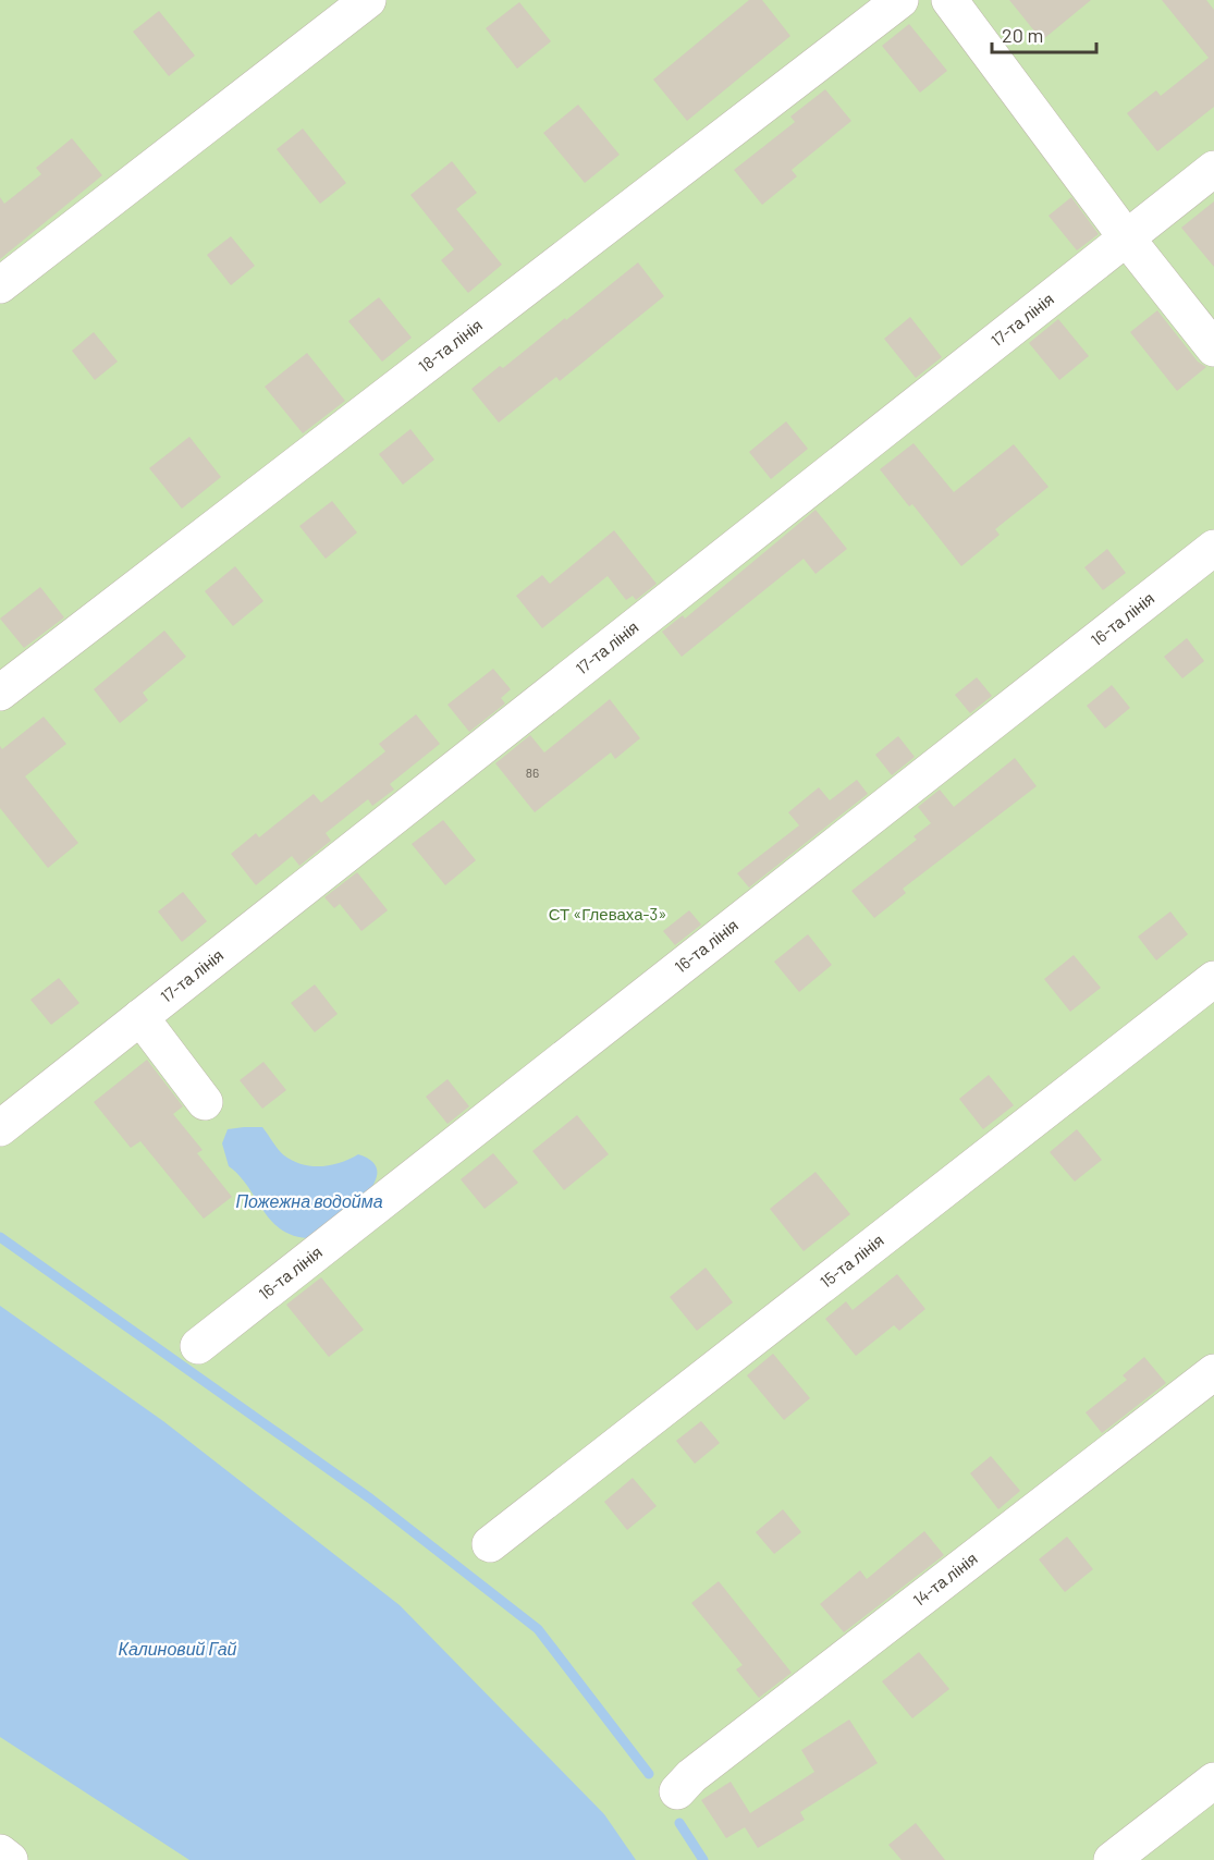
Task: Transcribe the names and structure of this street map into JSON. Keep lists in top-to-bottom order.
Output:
{
  "streets": {
    "lane": [
      "17-та лінія",
      "18-та лінія",
      "16-та лінія",
      "15-та лінія",
      "14-та лінія"
    ]
  },
  "water": ["Пожежна водойма", "Калиновий Гай"],
  "parks": ["СТ «Глеваха-3»"],
  "house_numbers": ["86"],
  "scale_bar": "20 m"
}
